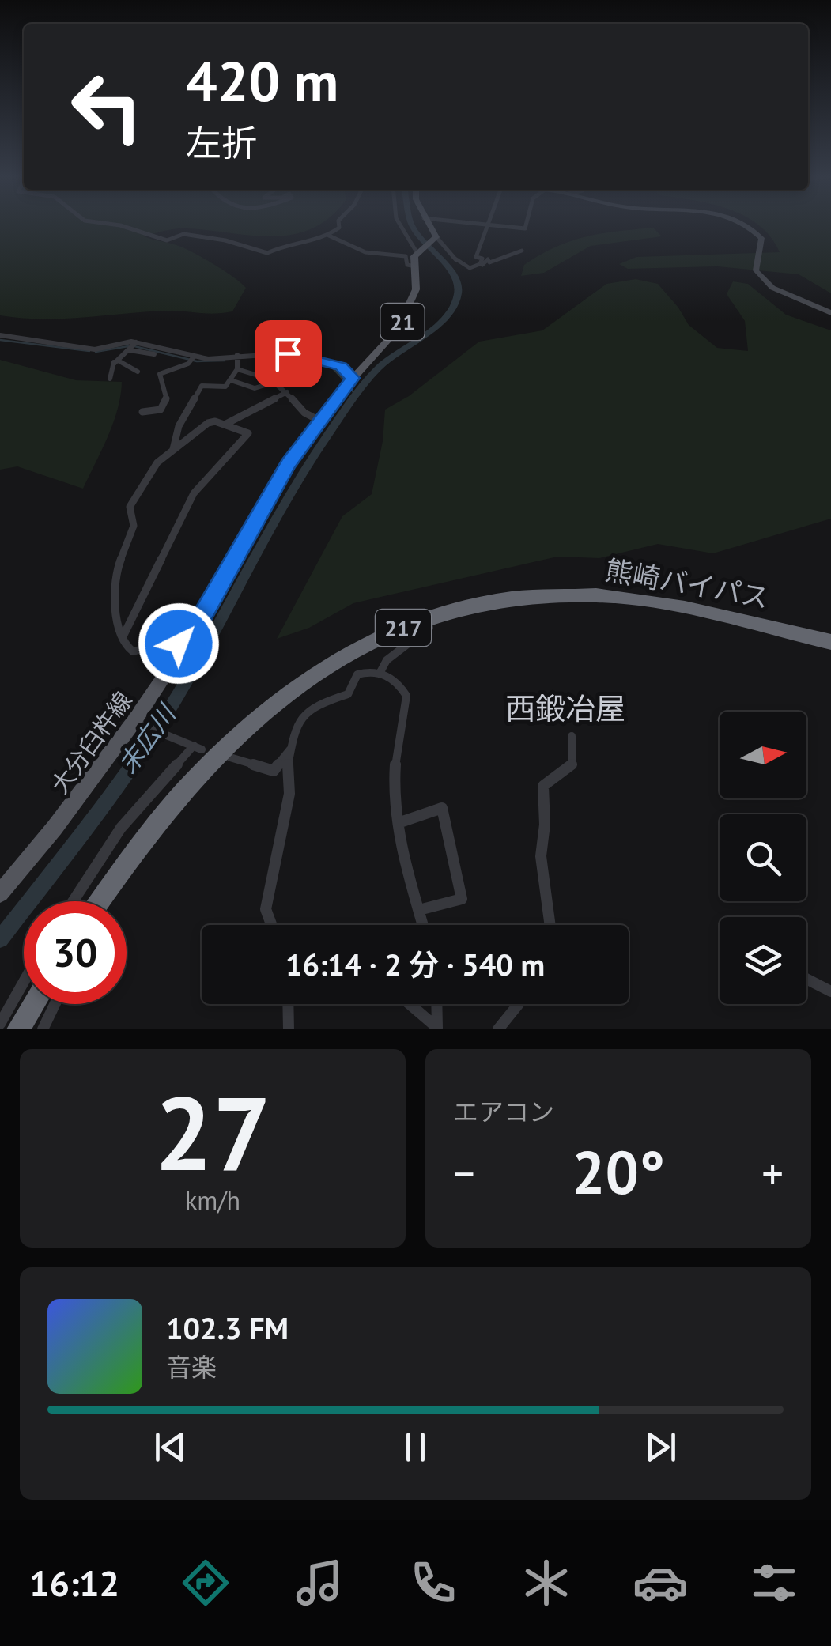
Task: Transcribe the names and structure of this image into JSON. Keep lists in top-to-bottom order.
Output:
{
  "streets": {
    "highway": ["熊崎バイパス", "217"],
    "main road": ["21", "大分臼杵線"]
  },
  "districts": ["西鍛冶屋"],
  "water": ["末広川"],
  "north": "right",
  "page": {
    "turn": ["420 m", "左折"],
    "limit": "30",
    "trip": "16:14 · 2 分 · 540 m",
    "tile": [
      ["27", "km/h"],
      "エアコン"
    ],
    "heat": ["−", "20°", "+"],
    "song": ["102.3 FM", "音楽"],
    "tabs": "16:12"
  }
}
